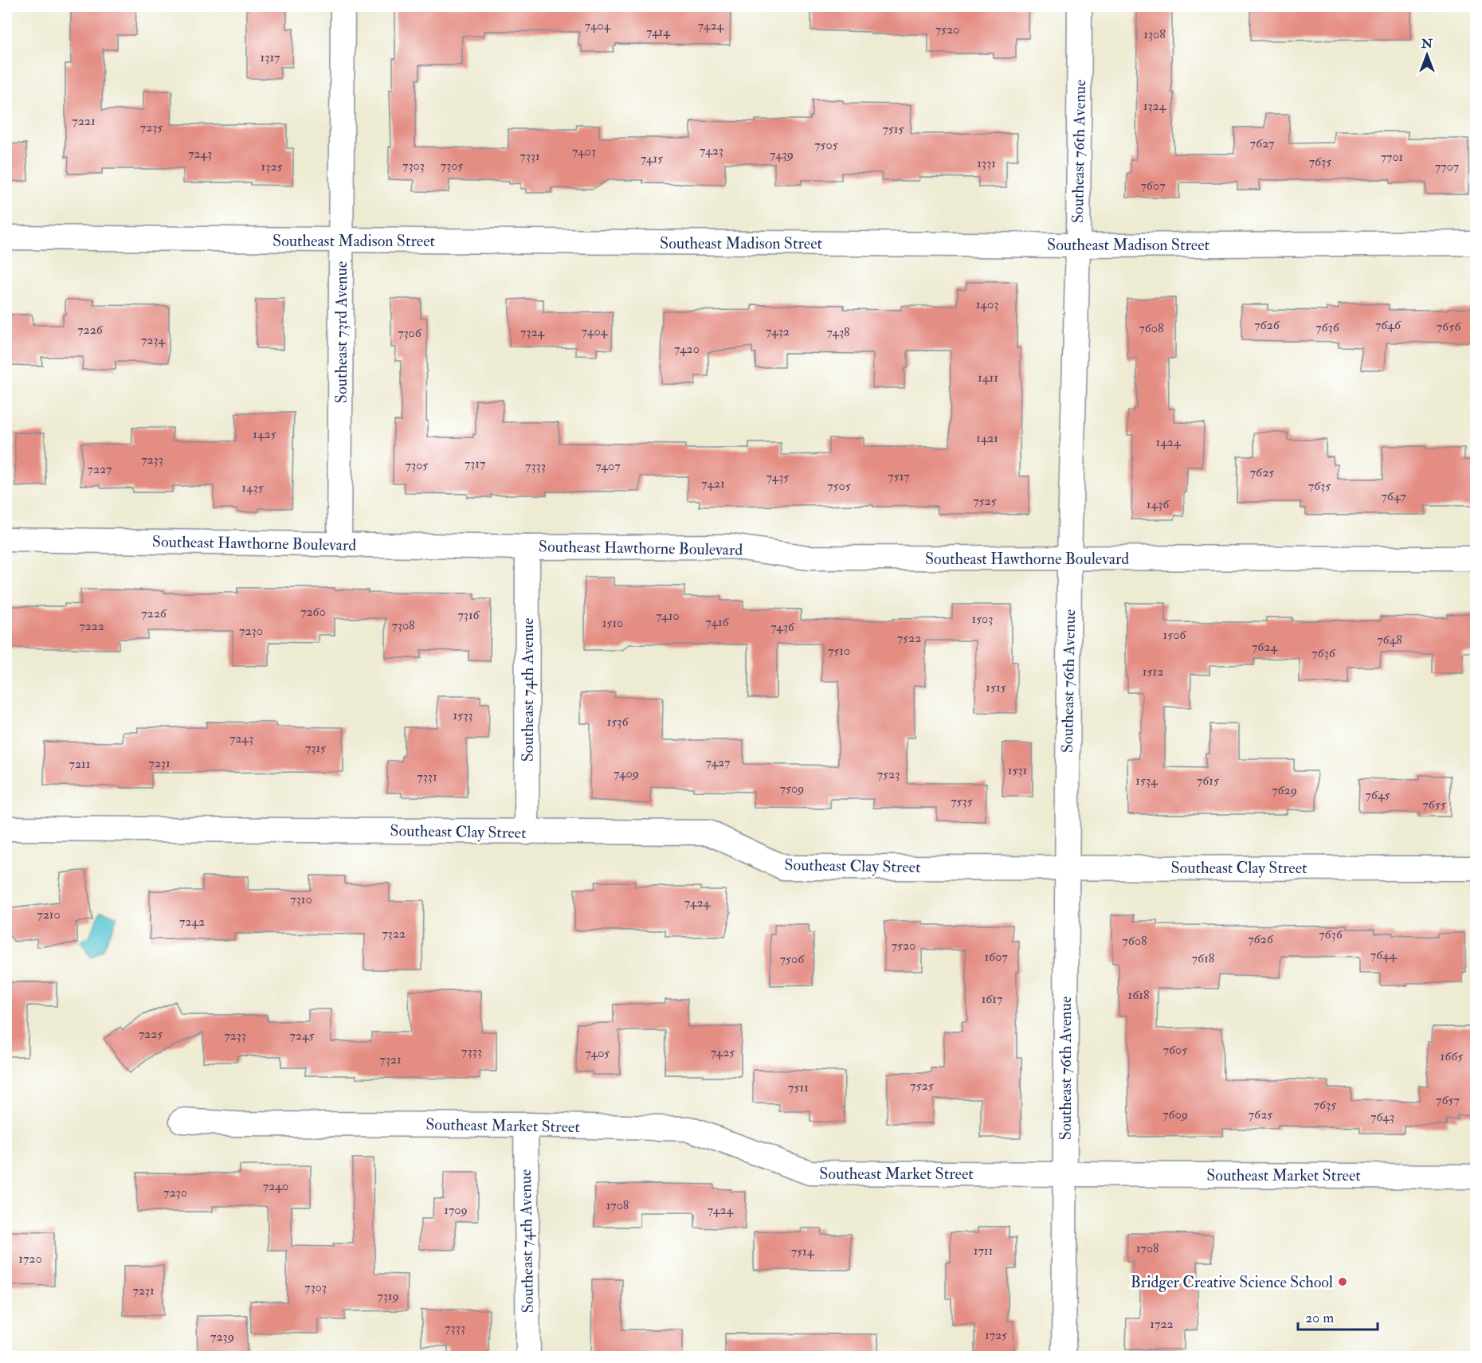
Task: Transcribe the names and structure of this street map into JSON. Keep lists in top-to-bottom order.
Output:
{
  "streets": {
    "street": [
      "Southeast 76th Avenue",
      "Southeast Madison Street",
      "Southeast 73rd Avenue",
      "Southeast Hawthorne Boulevard",
      "Southeast 74th Avenue",
      "Southeast Clay Street",
      "Southeast Market Street"
    ]
  },
  "crossings": [
    ["Southeast 76th Avenue", "Southeast Madison Street"],
    ["Southeast 76th Avenue", "Southeast Hawthorne Boulevard"],
    ["Southeast 76th Avenue", "Southeast Clay Street"],
    ["Southeast 76th Avenue", "Southeast Market Street"],
    ["Southeast Madison Street", "Southeast 73rd Avenue"],
    ["Southeast 73rd Avenue", "Southeast Hawthorne Boulevard"],
    ["Southeast Hawthorne Boulevard", "Southeast 74th Avenue"],
    ["Southeast 74th Avenue", "Southeast Clay Street"],
    ["Southeast 74th Avenue", "Southeast Market Street"]
  ],
  "places": ["Bridger Creative Science School"],
  "house_numbers": [
    "7404",
    "7424",
    "7520",
    "7414",
    "1308",
    "1317",
    "1324",
    "7221",
    "7235",
    "7515",
    "7627",
    "7505",
    "7423",
    "7403",
    "7243",
    "7439",
    "7331",
    "7701",
    "7415",
    "7635",
    "1331",
    "7303",
    "7305",
    "1325",
    "7707",
    "7607",
    "1403",
    "7626",
    "7646",
    "7656",
    "7636",
    "7608",
    "7226",
    "7404",
    "7432",
    "7324",
    "7438",
    "7306",
    "7234",
    "7420",
    "1411",
    "1425",
    "1421",
    "1424",
    "7233",
    "7317",
    "7305",
    "7333",
    "7407",
    "7227",
    "7625",
    "7517",
    "7435",
    "7421",
    "7505",
    "7635",
    "1435",
    "7647",
    "7525",
    "1436",
    "7260",
    "7226",
    "7316",
    "7410",
    "1503",
    "7416",
    "1510",
    "7308",
    "7222",
    "7436",
    "7230",
    "1506",
    "7522",
    "7648",
    "7624",
    "7510",
    "7636",
    "1512",
    "1515",
    "1533",
    "1536",
    "7243",
    "7315",
    "7427",
    "7231",
    "7211",
    "1531",
    "7409",
    "7523",
    "7331",
    "1534",
    "7615",
    "7509",
    "7629",
    "7645",
    "7535",
    "7655",
    "7310",
    "7424",
    "7210",
    "7242",
    "7322",
    "7636",
    "7626",
    "7608",
    "7520",
    "7644",
    "1607",
    "7618",
    "7506",
    "1618",
    "1617",
    "7225",
    "7233",
    "7245",
    "7605",
    "7333",
    "7425",
    "7405",
    "1665",
    "7321",
    "7525",
    "7511",
    "7657",
    "7635",
    "7609",
    "7625",
    "7643",
    "7240",
    "7230",
    "1708",
    "1709",
    "7424",
    "1708",
    "1711",
    "7514",
    "1720",
    "7303",
    "7231",
    "7319",
    "1722",
    "7333",
    "1725",
    "7239"
  ],
  "scale_bar": "20 m",
  "north": "top"
}
